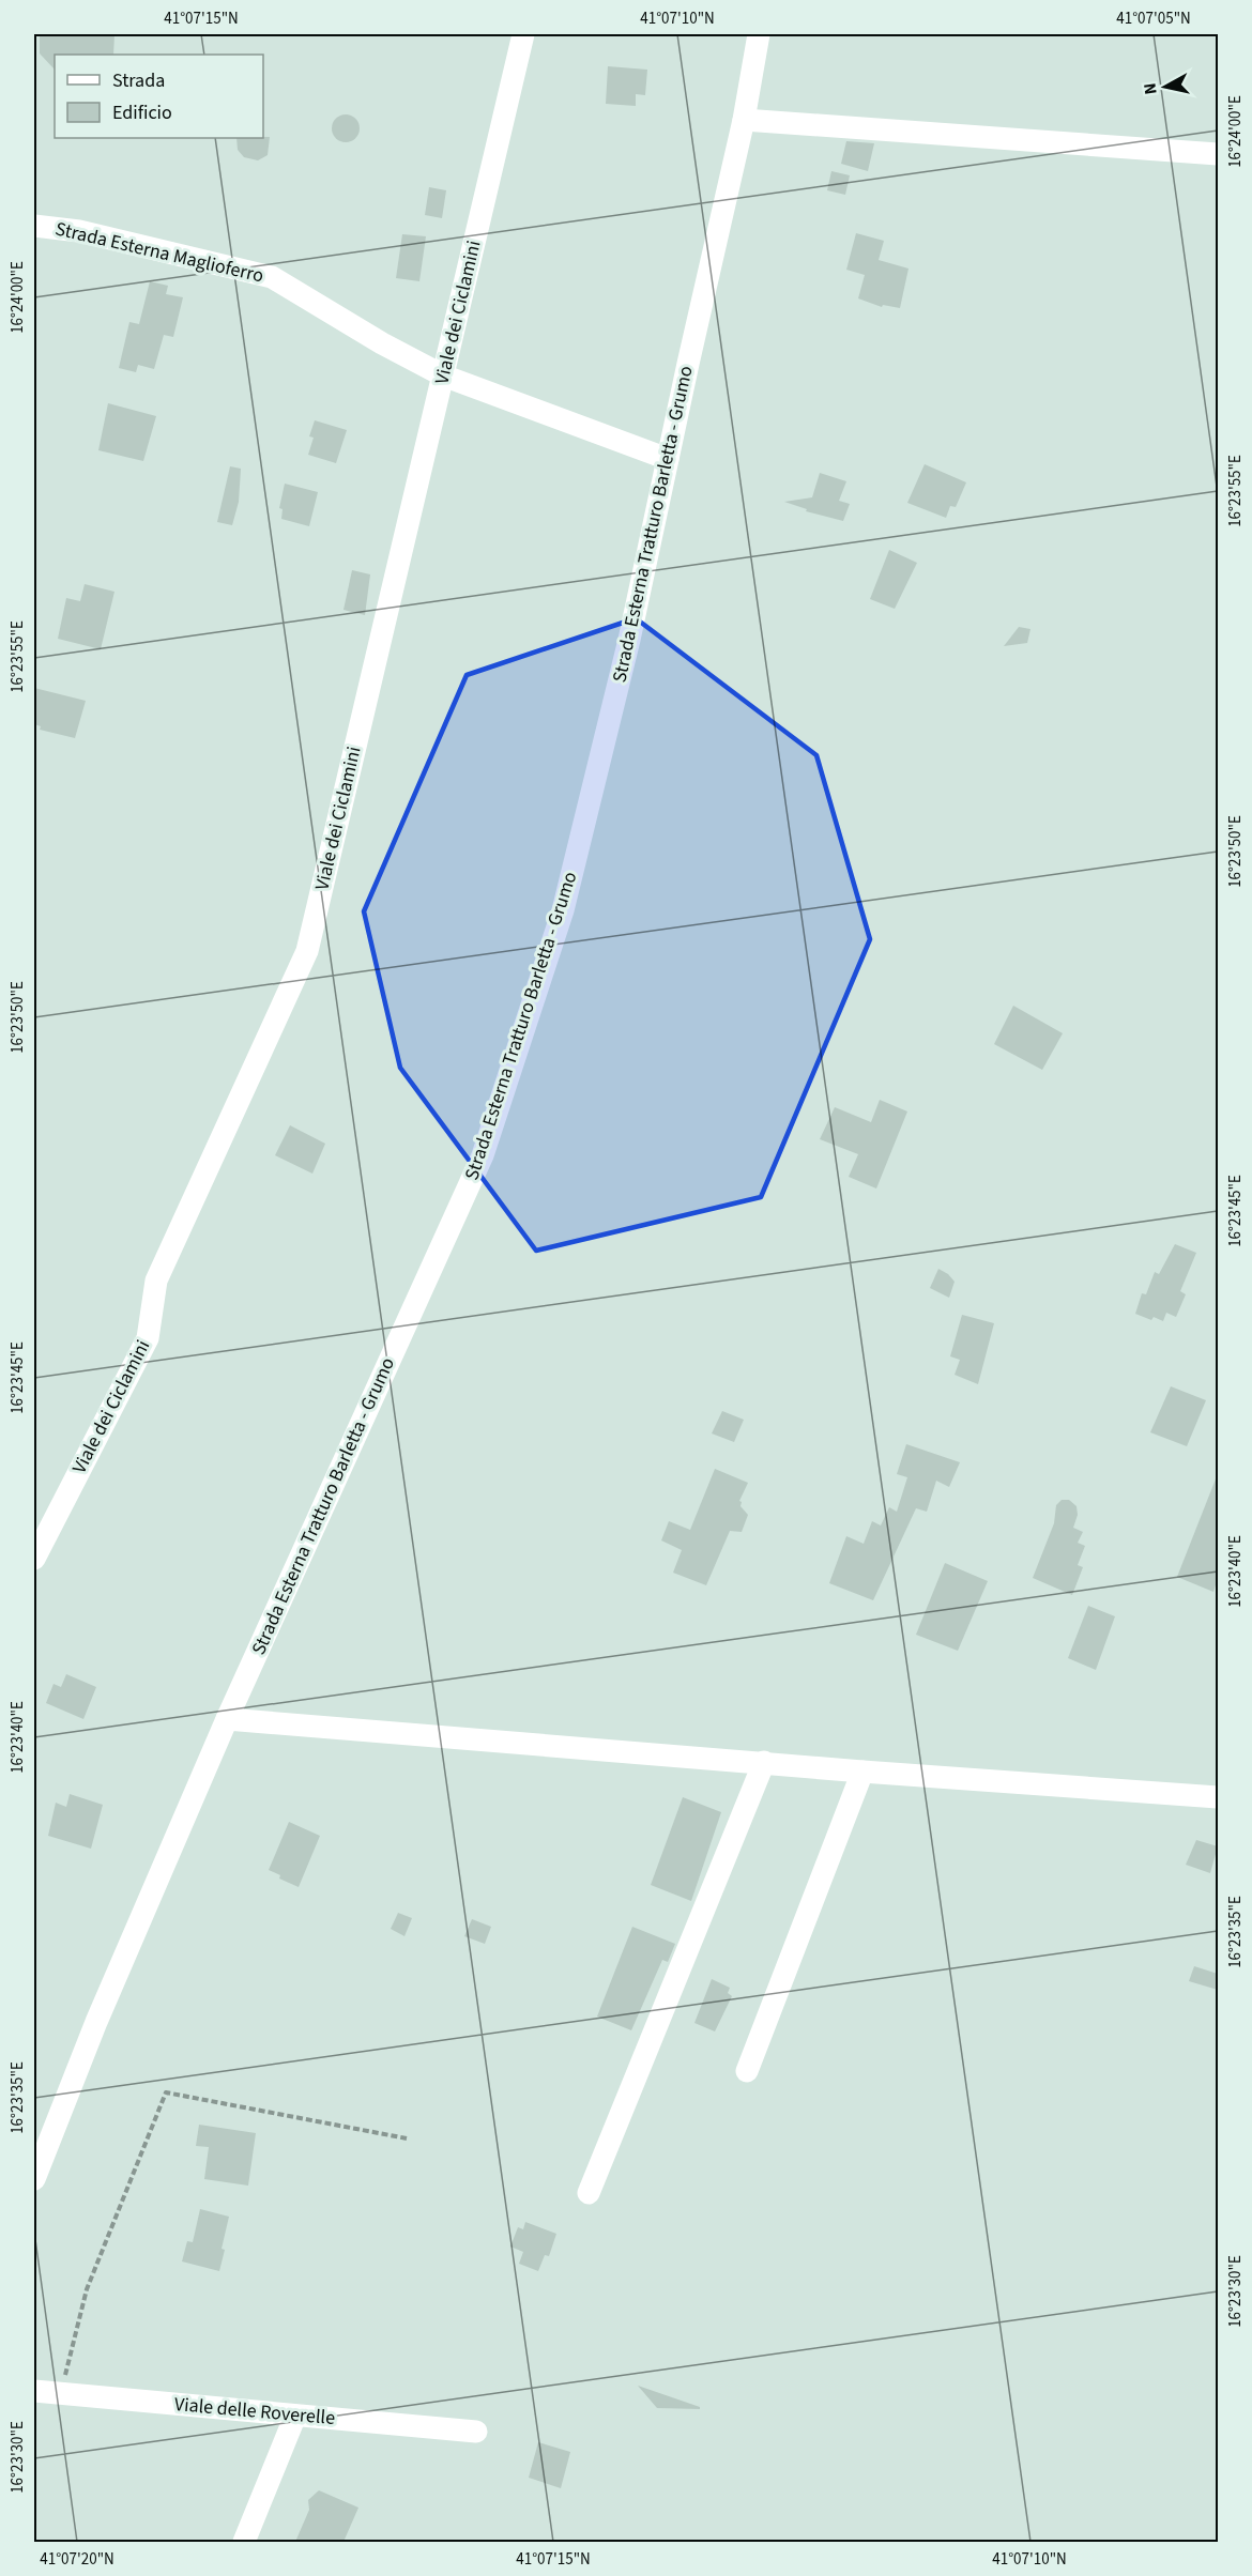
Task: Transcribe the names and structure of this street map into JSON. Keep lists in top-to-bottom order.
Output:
{
  "streets": {
    "street": [
      "Strada Esterna Maglioferro",
      "Viale dei Ciclamini",
      "Strada Esterna Tratturo Barletta - Grumo",
      "Viale delle Roverelle"
    ]
  },
  "crossings": [
    ["Strada Esterna Maglioferro", "Viale dei Ciclamini"],
    ["Strada Esterna Maglioferro", "Strada Esterna Tratturo Barletta - Grumo"]
  ],
  "legend": ["Strada", "Edificio"],
  "north": "left",
  "coordinates": [
    "41°07'15\"N",
    "41°07'10\"N",
    "41°07'05\"N",
    "16°24'00\"E",
    "16°23'55\"E",
    "16°23'50\"E",
    "16°23'45\"E",
    "16°23'40\"E",
    "16°23'35\"E",
    "16°23'30\"E",
    "41°07'20\"N"
  ]
}
